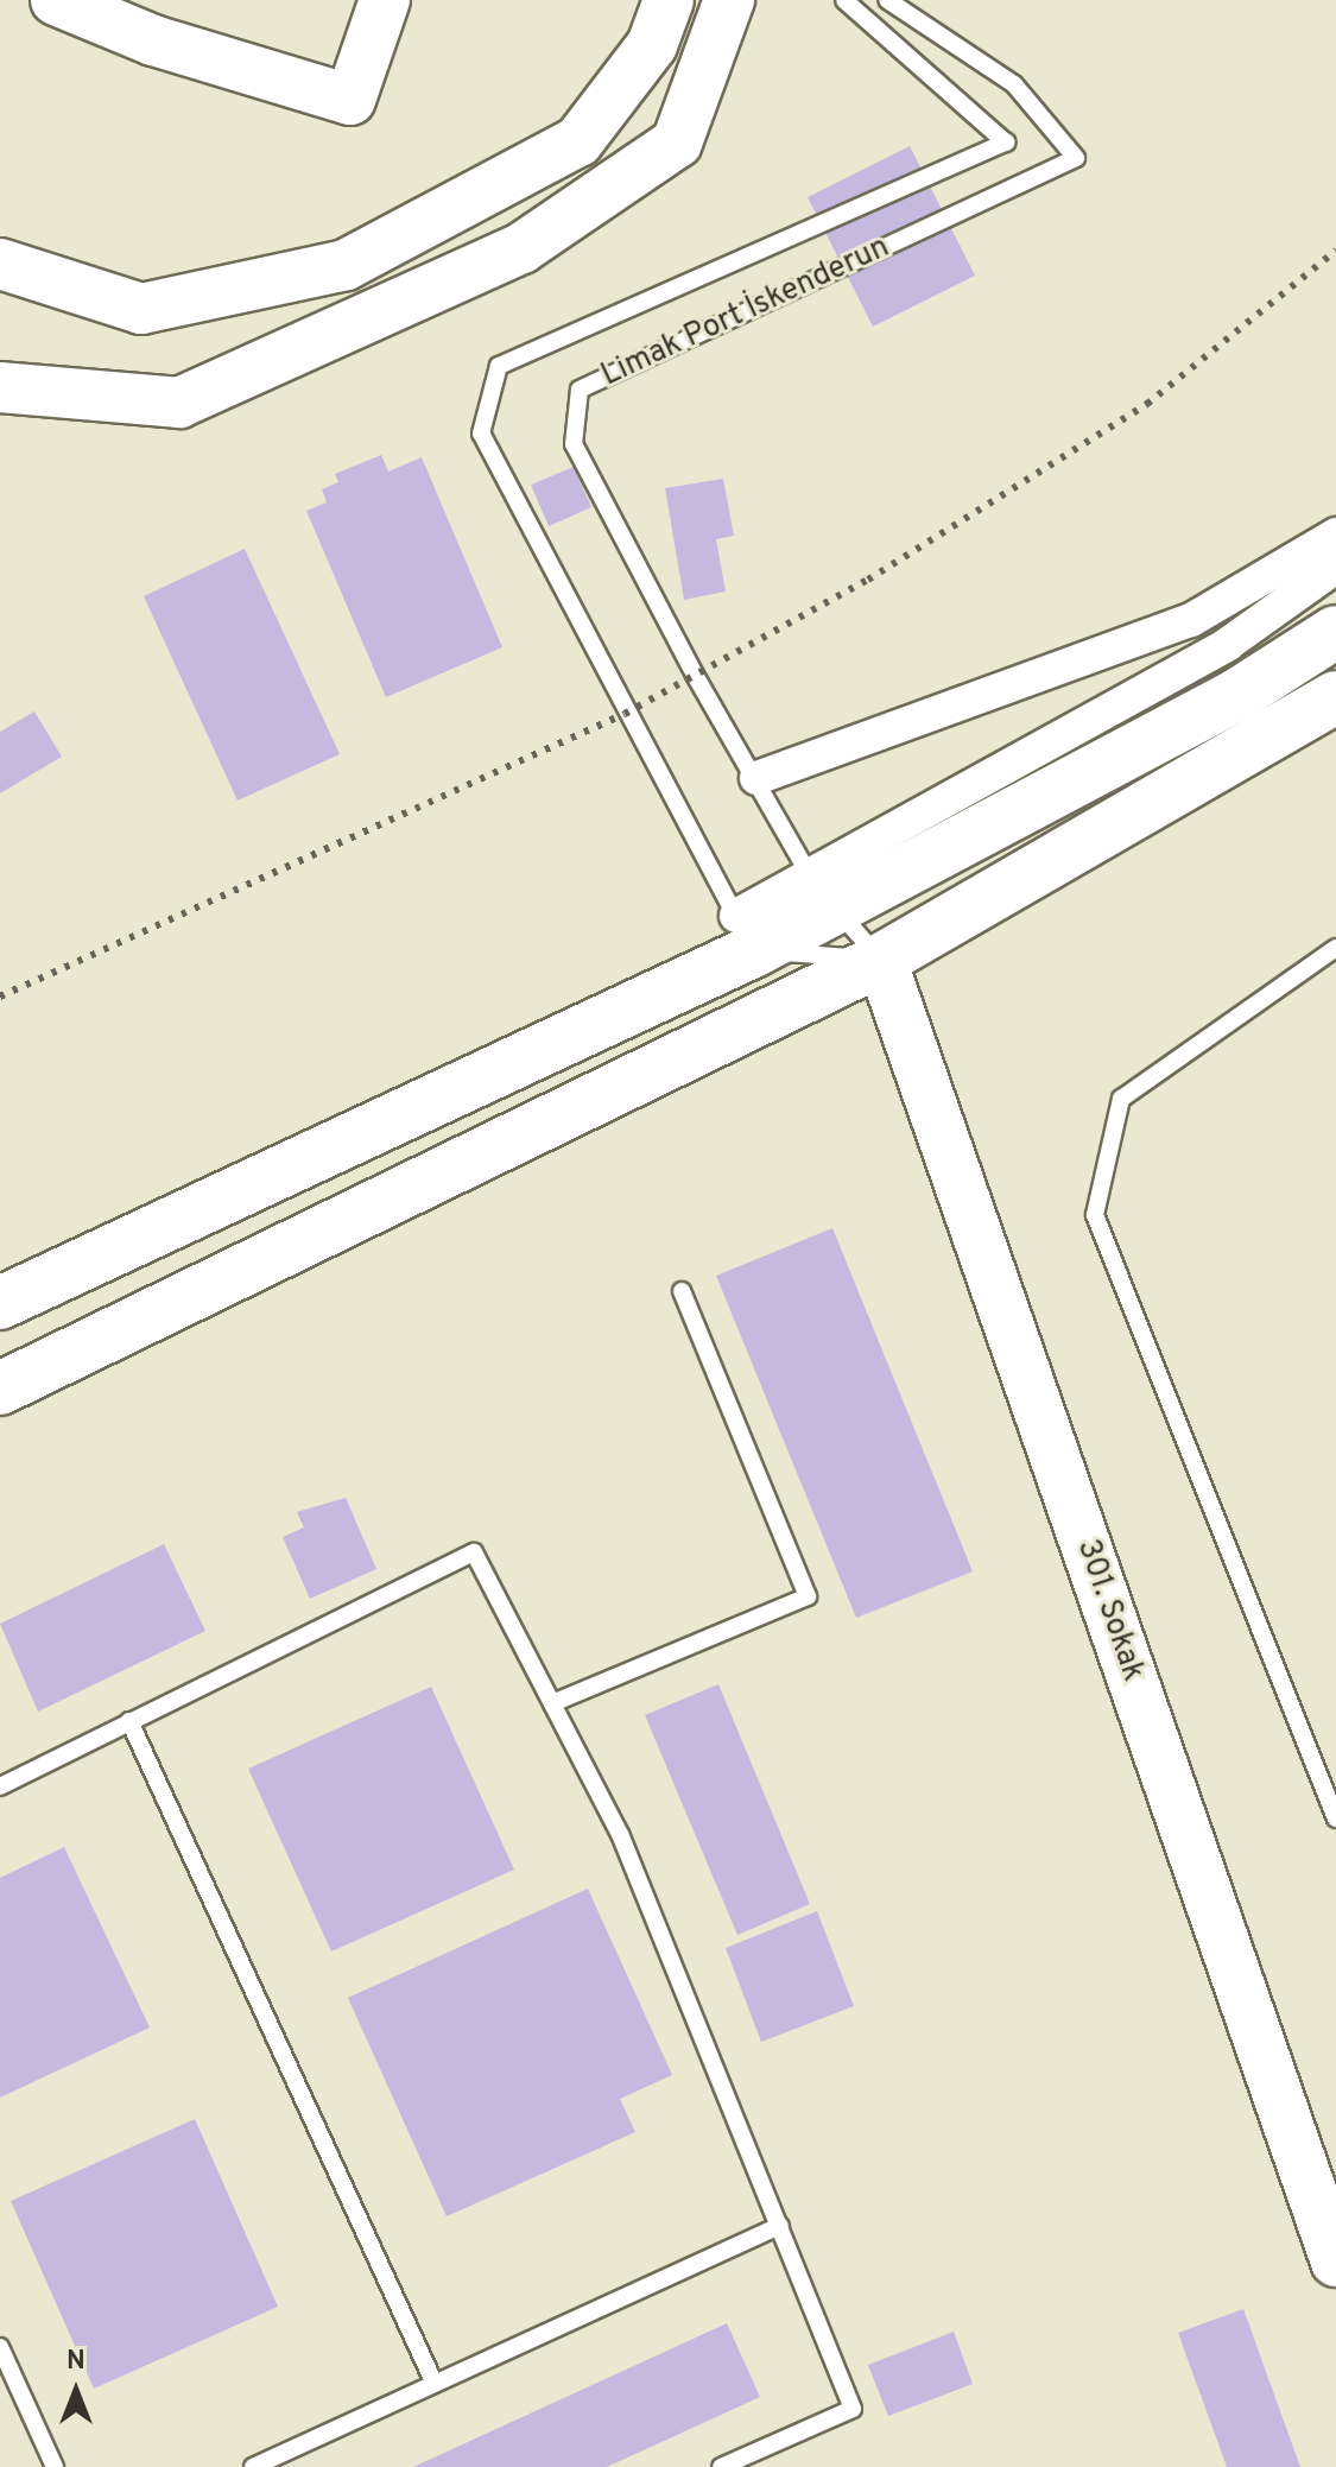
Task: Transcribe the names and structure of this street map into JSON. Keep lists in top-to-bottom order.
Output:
{
  "streets": {
    "street": ["301. Sokak"],
    "lane": ["Limak Port İskenderun"]
  },
  "crossings": [
    ["Limak Port İskenderun", "301. Sokak"]
  ],
  "north": "top"
}
